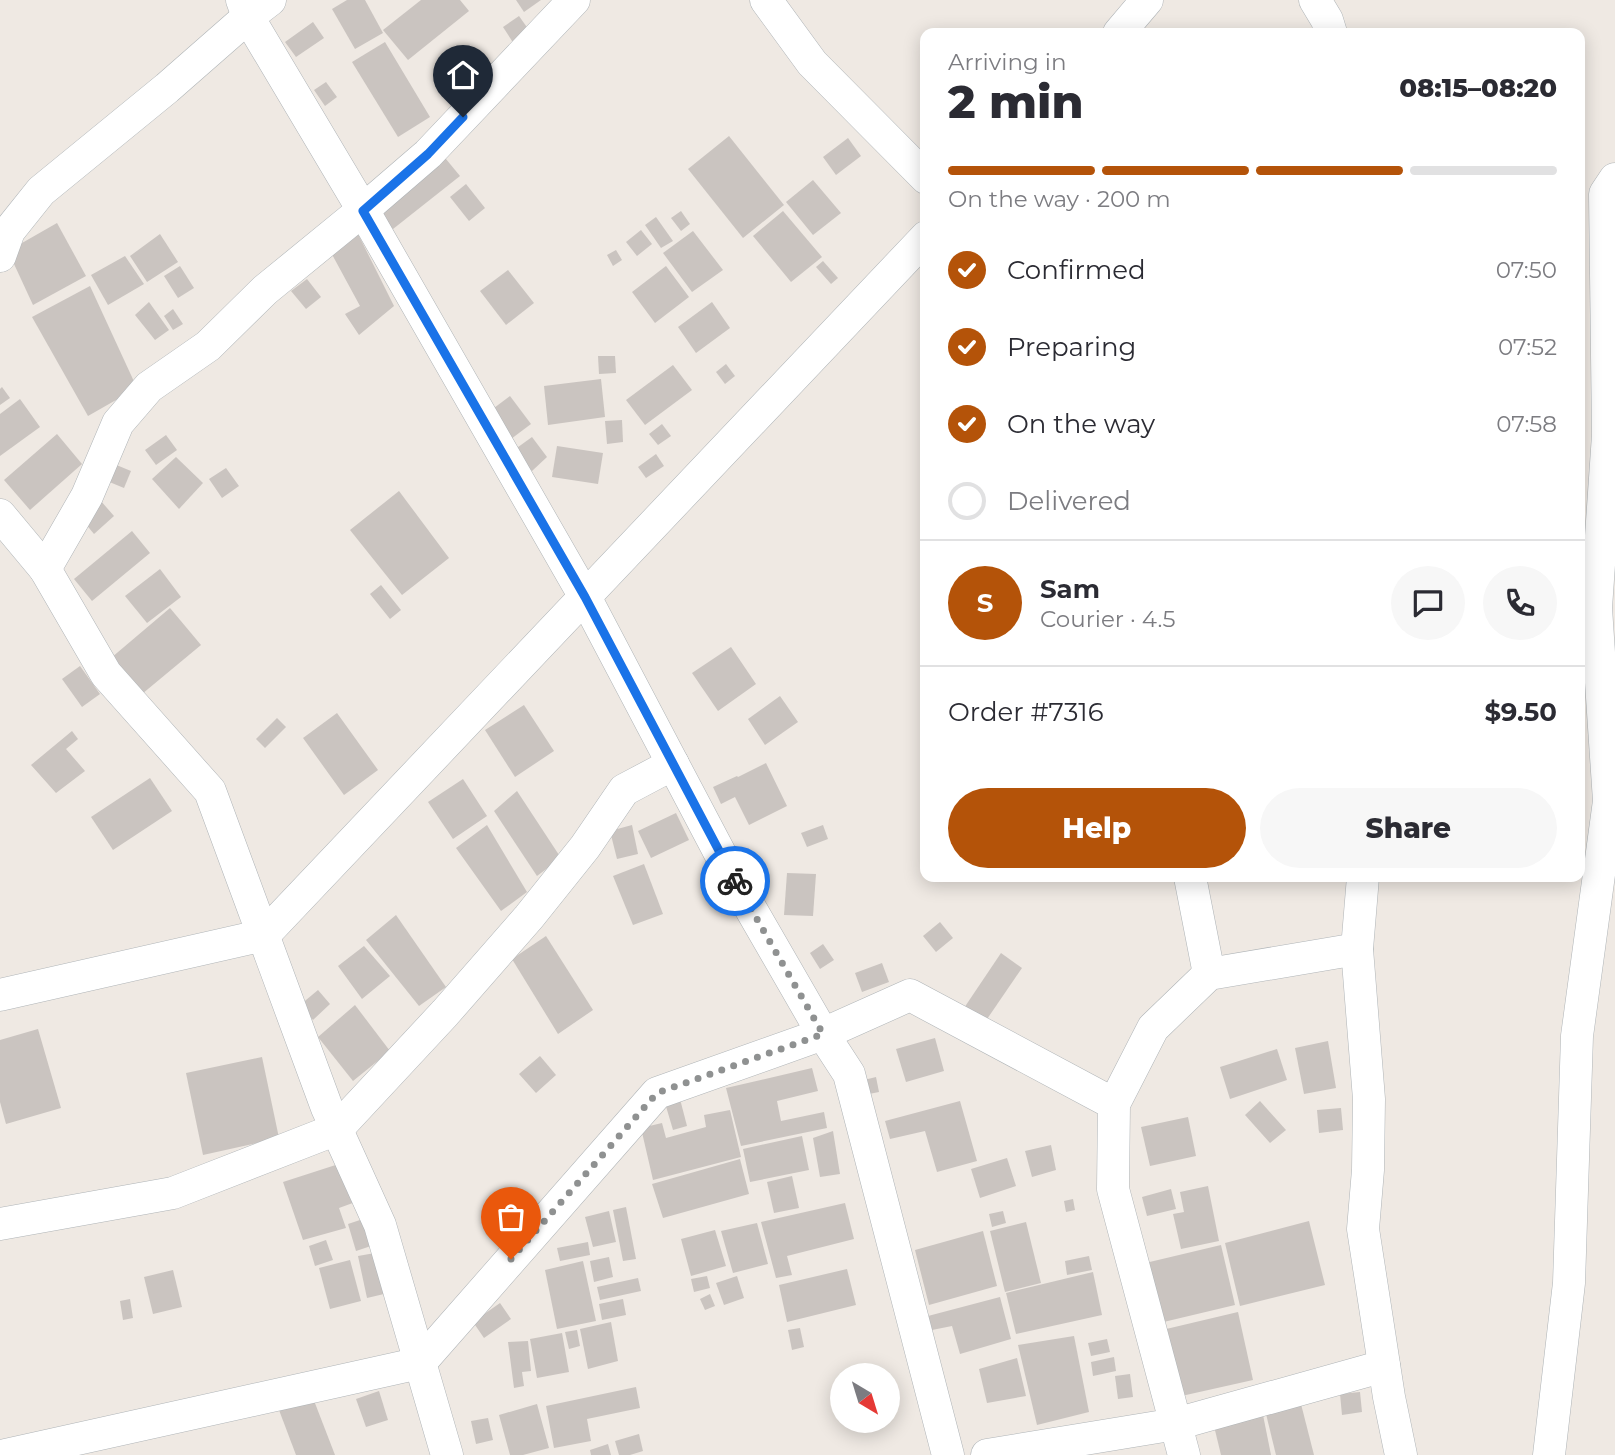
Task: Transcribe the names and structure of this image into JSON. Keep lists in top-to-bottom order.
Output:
{
  "north": "bottom right",
  "page": {
    "heading": ["2 min", "Arriving in", "08:15–08:20"],
    "panel": [
      "Sam",
      "Courier · 4.5",
      "Order #7316",
      "$9.50"
    ],
    "bar": "On the way · 200 m",
    "list": [
      ["Confirmed", "07:50"],
      ["Preparing", "07:52"],
      ["On the way", "07:58"],
      "Delivered"
    ],
    "round": "S",
    "buttons": ["Help", "Share"]
  }
}
